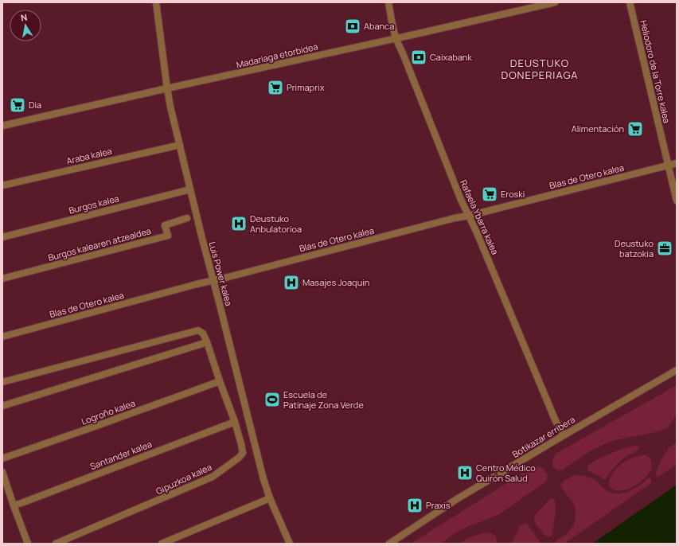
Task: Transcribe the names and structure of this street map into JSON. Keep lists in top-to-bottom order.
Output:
{
  "streets": {
    "street": [
      "Madariaga etorbidea",
      "Heliodoro de la Torre kalea",
      "Araba kalea",
      "Blas de Otero kalea",
      "Burgos kalea",
      "Rafaela Ybarra kalea",
      "Burgos kalearen atzealdea",
      "Luis Power kalea",
      "Logroño kalea",
      "Botikazar erribera",
      "Santander kalea",
      "Gipuzkoa kalea"
    ]
  },
  "crossings": [
    ["Madariaga etorbidea", "Rafaela Ybarra kalea"],
    ["Madariaga etorbidea", "Luis Power kalea"],
    ["Heliodoro de la Torre kalea", "Blas de Otero kalea"],
    ["Araba kalea", "Luis Power kalea"],
    ["Blas de Otero kalea", "Rafaela Ybarra kalea"],
    ["Blas de Otero kalea", "Luis Power kalea"],
    ["Burgos kalea", "Luis Power kalea"],
    ["Rafaela Ybarra kalea", "Botikazar erribera"],
    ["Logroño kalea", "Gipuzkoa kalea"],
    ["Santander kalea", "Gipuzkoa kalea"]
  ],
  "districts": ["DEUSTUKO DONEPERIAGA"],
  "places": {
    "bank": ["Abanca", "Caixabank"],
    "supermarket": [
      "Primaprix",
      "Dia",
      "Alimentación",
      "Eroski"
    ],
    "hospital": [
      "Deustuko Anbulatorioa",
      "Masajes Joaquin",
      "Centro Médico Quirón Salud",
      "Praxis"
    ],
    "office": ["Deustuko batzokia"],
    "sports": ["Escuela de Patinaje Zona Verde"]
  },
  "north": "top"
}
